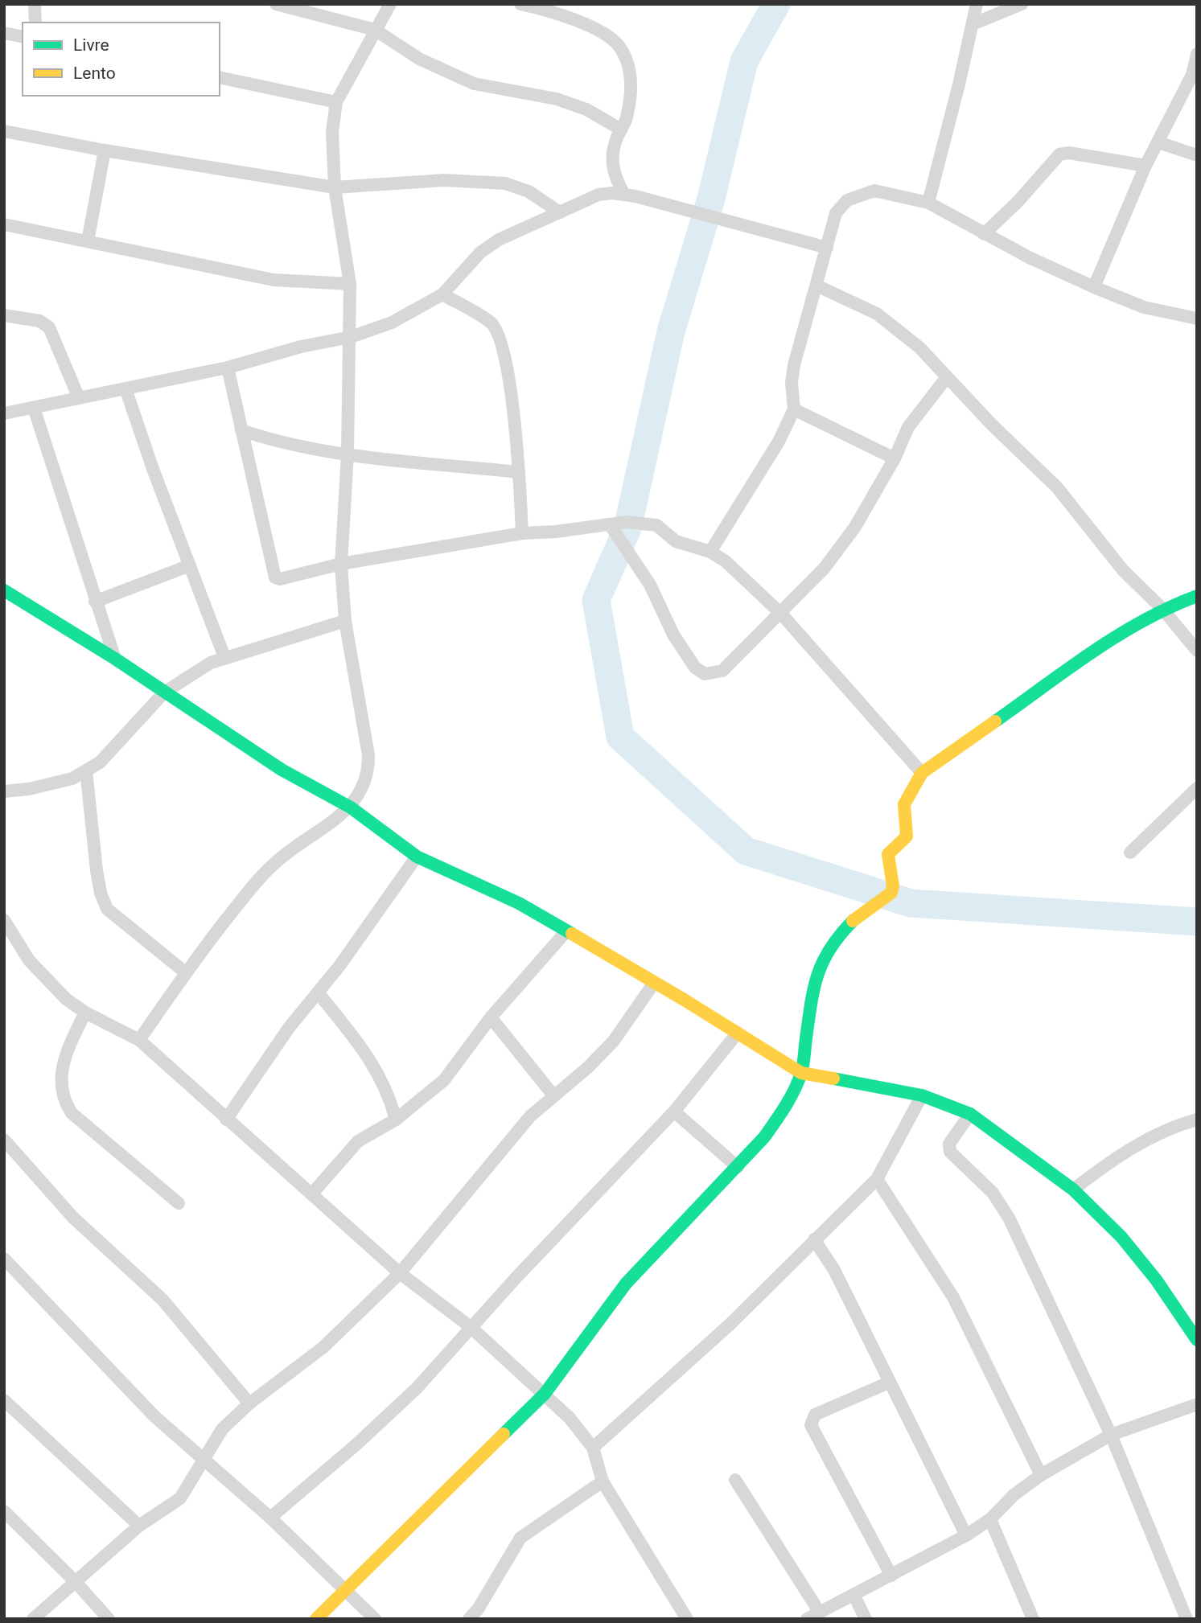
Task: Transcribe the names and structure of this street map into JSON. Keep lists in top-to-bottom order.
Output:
{
  "legend": ["Livre", "Lento"]
}
